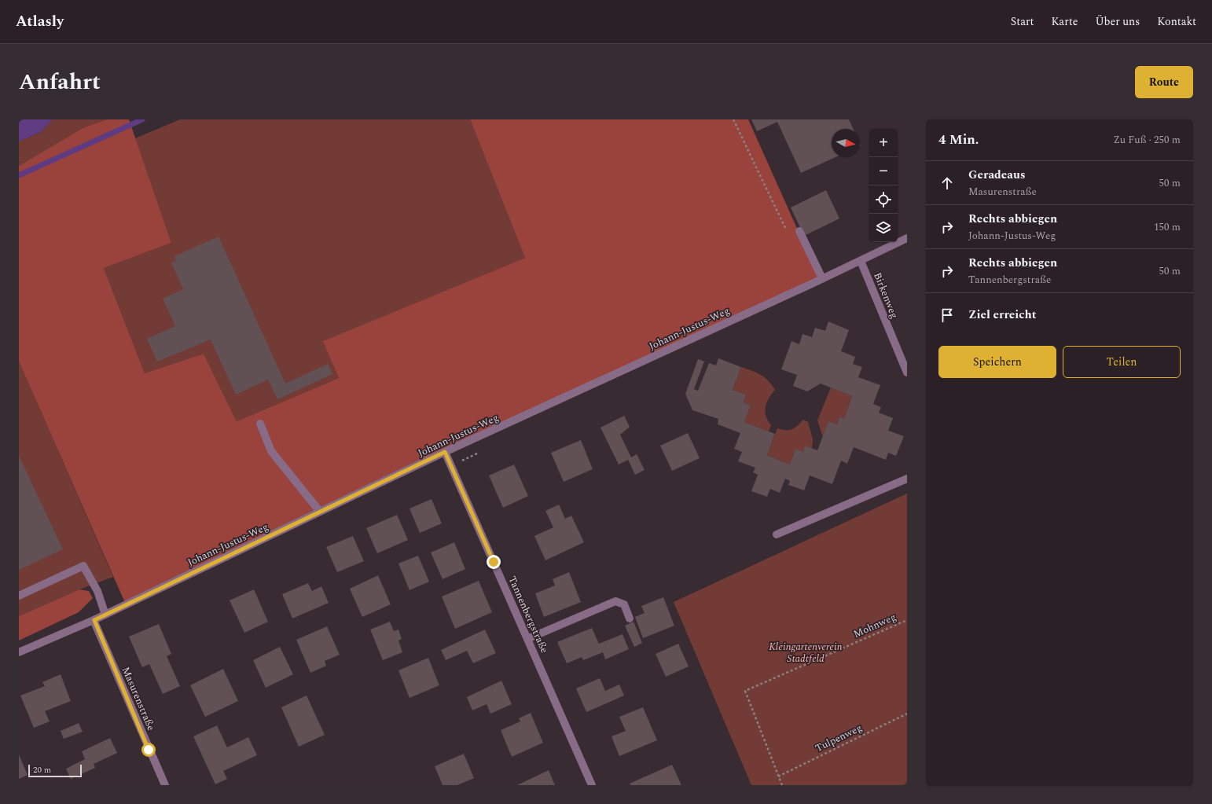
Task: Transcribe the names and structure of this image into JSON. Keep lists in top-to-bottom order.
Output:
{
  "streets": {
    "street": [
      "Birkenweg",
      "Johann-Justus-Weg",
      "Tannenbergstraße",
      "Masurenstraße"
    ],
    "path": ["Mohnweg", "Tulpenweg"]
  },
  "crossings": [
    ["Birkenweg", "Johann-Justus-Weg"],
    ["Johann-Justus-Weg", "Tannenbergstraße"],
    ["Johann-Justus-Weg", "Masurenstraße"],
    ["Mohnweg", "Tulpenweg"]
  ],
  "parks": ["Kleingartenverein Stadtfeld"],
  "scale_bar": "20 m",
  "north": "right",
  "page": {
    "header": "Atlasly",
    "nav": [
      "Start",
      "Karte",
      "Über uns",
      "Kontakt"
    ],
    "title": "Anfahrt",
    "buttons": [
      "Route",
      ["Speichern", "Teilen"]
    ],
    "heading": ["4 Min.", "Zu Fuß · 250 m"],
    "map_buttons": ["+", "−"],
    "list": [
      ["Geradeaus", "Masurenstraße", "50 m"],
      ["Rechts abbiegen", "Johann-Justus-Weg", "150 m"],
      ["Rechts abbiegen", "Tannenbergstraße", "50 m"],
      "Ziel erreicht"
    ],
    "scale": "20 m"
  }
}
